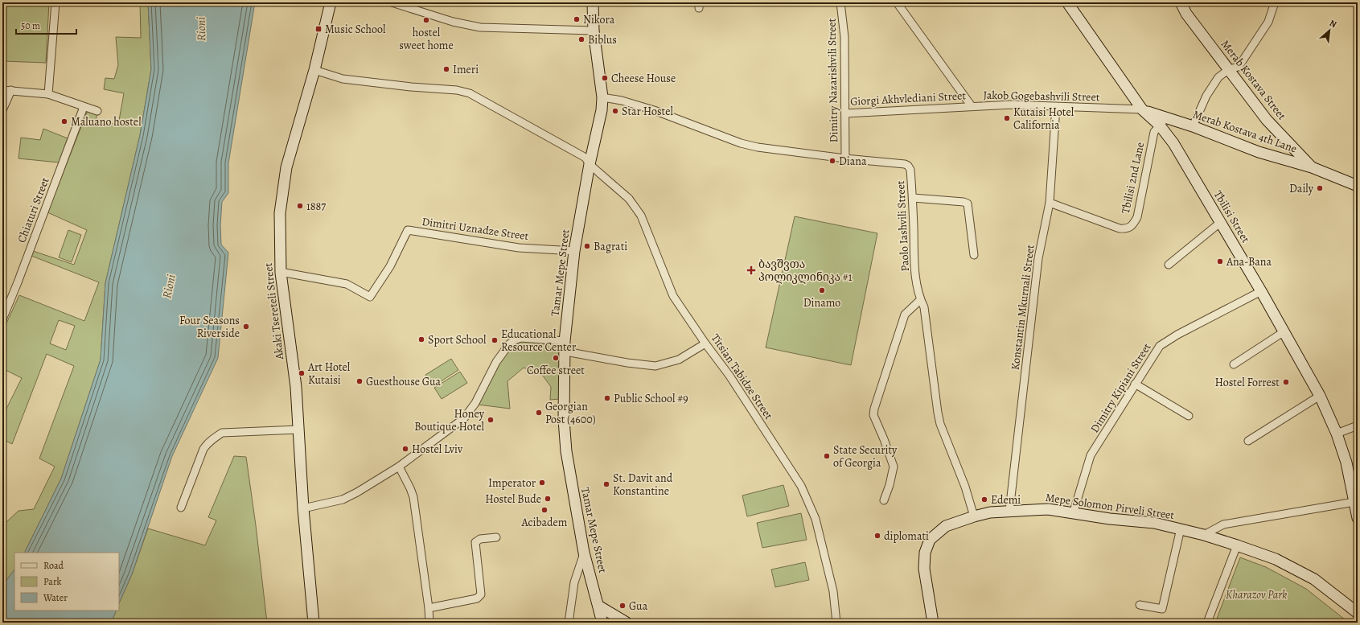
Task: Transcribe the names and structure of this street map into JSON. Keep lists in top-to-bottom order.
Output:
{
  "streets": {
    "main road": [
      "Merab Kostava Street",
      "Merab Kostava 4th Lane",
      "Tbilisi Street",
      "Tamar Mepe Street",
      "Akaki Tsereteli Street",
      "Mepe Solomon Pirveli Street"
    ],
    "street": [
      "Dimitry Nazarishvili Street",
      "Jakob Gogebashvili Street",
      "Giorgi Akhvlediani Street",
      "Tbilisi 2nd Lane",
      "Chiaturi Street",
      "Paolo Iashvili Street",
      "Dimitri Uznadze Street",
      "Konstantin Mkurnali Street",
      "Titsian Tabidze Street",
      "Dimitry Kipiani Street"
    ]
  },
  "crossings": [
    ["Merab Kostava Street", "Merab Kostava 4th Lane"],
    ["Dimitry Nazarishvili Street", "Giorgi Akhvlediani Street"],
    ["Dimitry Nazarishvili Street", "Paolo Iashvili Street"],
    ["Jakob Gogebashvili Street", "Giorgi Akhvlediani Street"],
    ["Jakob Gogebashvili Street", "Merab Kostava 4th Lane"],
    ["Jakob Gogebashvili Street", "Konstantin Mkurnali Street"],
    ["Merab Kostava 4th Lane", "Tbilisi 2nd Lane"],
    ["Merab Kostava 4th Lane", "Tbilisi Street"],
    ["Tbilisi 2nd Lane", "Tbilisi Street"],
    ["Tbilisi 2nd Lane", "Konstantin Mkurnali Street"],
    ["Tbilisi Street", "Dimitry Kipiani Street"],
    ["Paolo Iashvili Street", "Tamar Mepe Street"],
    ["Paolo Iashvili Street", "Mepe Solomon Pirveli Street"],
    ["Dimitri Uznadze Street", "Tamar Mepe Street"],
    ["Dimitri Uznadze Street", "Akaki Tsereteli Street"],
    ["Tamar Mepe Street", "Titsian Tabidze Street"],
    ["Konstantin Mkurnali Street", "Mepe Solomon Pirveli Street"],
    ["Akaki Tsereteli Street", "Titsian Tabidze Street"],
    ["Dimitry Kipiani Street", "Mepe Solomon Pirveli Street"]
  ],
  "water": ["Rioni"],
  "parks": ["Kharazov Park"],
  "places": {
    "other": [
      "Nikora",
      "hostel sweet home",
      "Biblus",
      "Imeri",
      "Cheese House",
      "Star Hostel",
      "Kutaisi Hotel California",
      "Maluano hostel",
      "Diana",
      "Daily",
      "1887",
      "Bagrati",
      "Ana-Bana",
      "Dinamo",
      "Four Seasons Riverside",
      "Sport School",
      "Educational Resource Center",
      "Coffee street",
      "Art Hotel Kutaisi",
      "Guesthouse Gua",
      "Hostel Forrest",
      "Public School #9",
      "Georgian Post (4600)",
      "Honey Boutique Hotel",
      "Hostel Lviv",
      "State Security of Georgia",
      "Imperator",
      "St. Davit and Konstantine",
      "Hostel Bude",
      "Edemi",
      "Acibadem",
      "diplomati",
      "Gua"
    ],
    "transit": ["Music School"],
    "health": ["ბავშვთა პოლიკლინიკა #1"]
  },
  "legend": ["Road", "Park", "Water"],
  "scale_bar": "50 m",
  "north": "top right"
}
